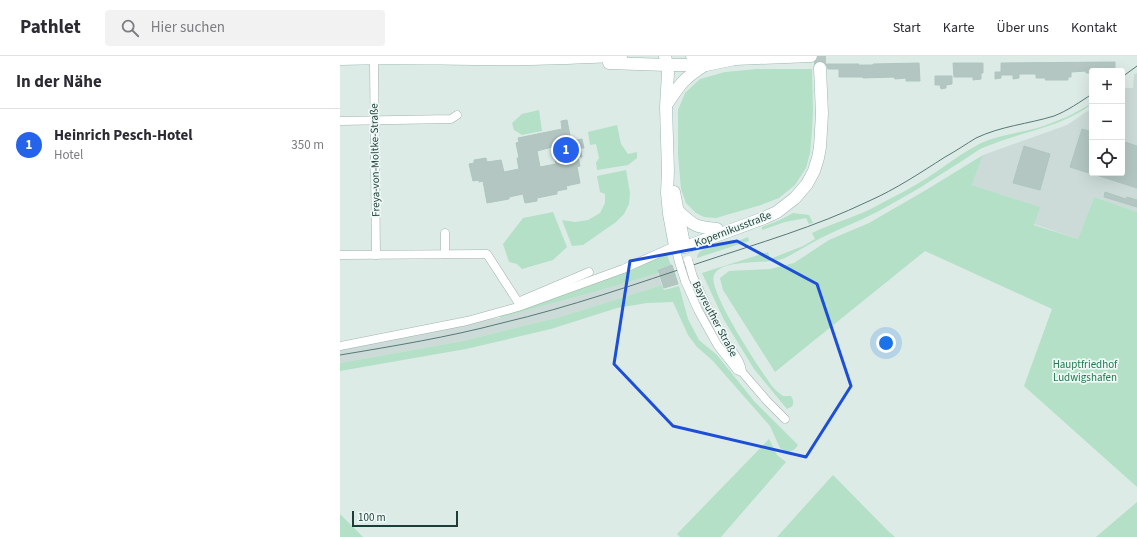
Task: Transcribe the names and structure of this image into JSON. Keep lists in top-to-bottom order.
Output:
{
  "streets": {
    "street": ["Freya-von-Moltke-Straße", "Kopernikusstraße", "Bayreuther Straße"]
  },
  "crossings": [
    ["Kopernikusstraße", "Bayreuther Straße"]
  ],
  "parks": ["Hauptfriedhof Ludwigshafen"],
  "scale_bar": "100 m",
  "page": {
    "header": "Pathlet",
    "search": "Hier suchen",
    "nav": [
      "Start",
      "Karte",
      "Über uns",
      "Kontakt"
    ],
    "heading": "In der Nähe",
    "map_buttons": ["+", "−"],
    "list": [
      {
        "mark": "1",
        "name": "Heinrich Pesch-Hotel",
        "note": "Hotel",
        "value": "350 m"
      }
    ],
    "pins": "1",
    "scale": "100 m"
  }
}
